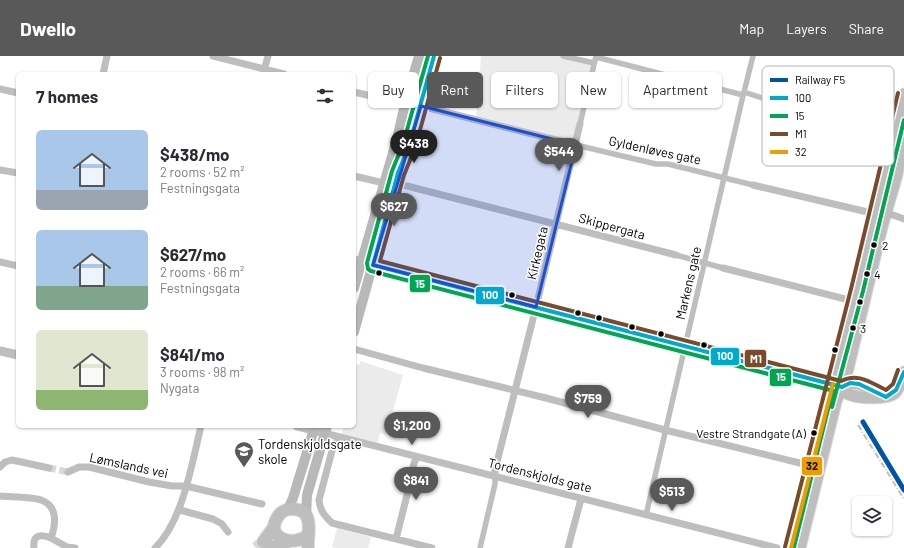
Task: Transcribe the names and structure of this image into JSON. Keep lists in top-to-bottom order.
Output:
{
  "streets": {
    "street": [
      "Gyldenløves gate",
      "Skippergata",
      "Kirkegata",
      "Markens gate",
      "Lømslands vei",
      "Tordenskjolds gate"
    ]
  },
  "crossings": [
    ["Gyldenløves gate", "Kirkegata"],
    ["Gyldenløves gate", "Markens gate"],
    ["Skippergata", "Kirkegata"],
    ["Skippergata", "Markens gate"],
    ["Kirkegata", "Tordenskjolds gate"],
    ["Markens gate", "Tordenskjolds gate"]
  ],
  "places": {
    "other": [
      "2",
      "4",
      "3",
      "Vestre Strandgate (A)"
    ],
    "school or university": ["Tordenskjoldsgate skole"]
  },
  "lines": [
    "transit line 100",
    "transit line 15",
    "transit line M1",
    "transit line 32",
    "rail line F5"
  ],
  "legend": [
    "Railway F5",
    "100",
    "15",
    "M1",
    "32"
  ],
  "page": {
    "header": "Dwello",
    "nav": ["Map", "Layers", "Share"],
    "chip": [
      "Buy",
      "Rent",
      "Filters",
      "New",
      "Apartment"
    ],
    "heading": "7 homes",
    "list": [
      {
        "name": "$438/mo",
        "note": "2 rooms · 52 m² · Festningsgata"
      },
      {
        "name": "$627/mo",
        "note": "2 rooms · 66 m² · Festningsgata"
      },
      {
        "name": "$841/mo",
        "note": "3 rooms · 98 m² · Nygata"
      }
    ],
    "price": [
      "$438",
      "$544",
      "$627",
      "$759",
      "$1,200",
      "$841",
      "$513"
    ]
  }
}
